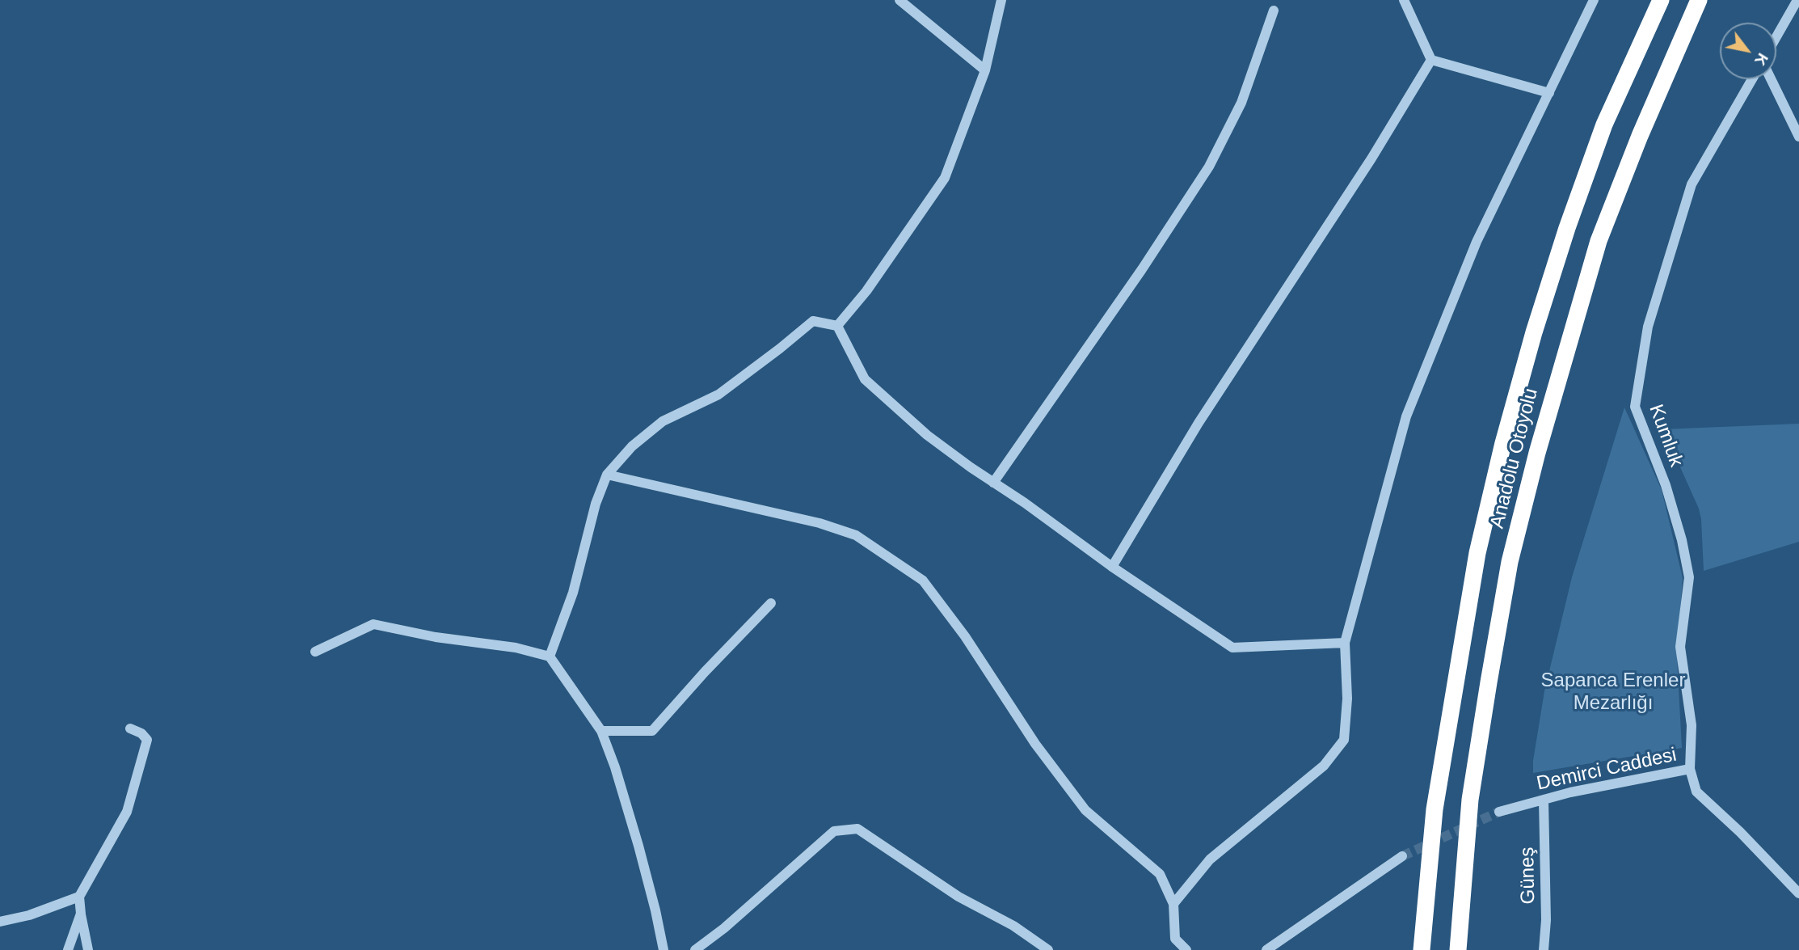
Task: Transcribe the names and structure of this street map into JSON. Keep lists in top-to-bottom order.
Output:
{
  "streets": {
    "highway": ["Anadolu Otoyolu"],
    "street": ["Kumluk", "Demirci Caddesi", "Güneş"]
  },
  "crossings": [
    ["Kumluk", "Demirci Caddesi"],
    ["Demirci Caddesi", "Güneş"]
  ],
  "parks": ["Sapanca Erenler Mezarlığı"],
  "north": "bottom right"
}
